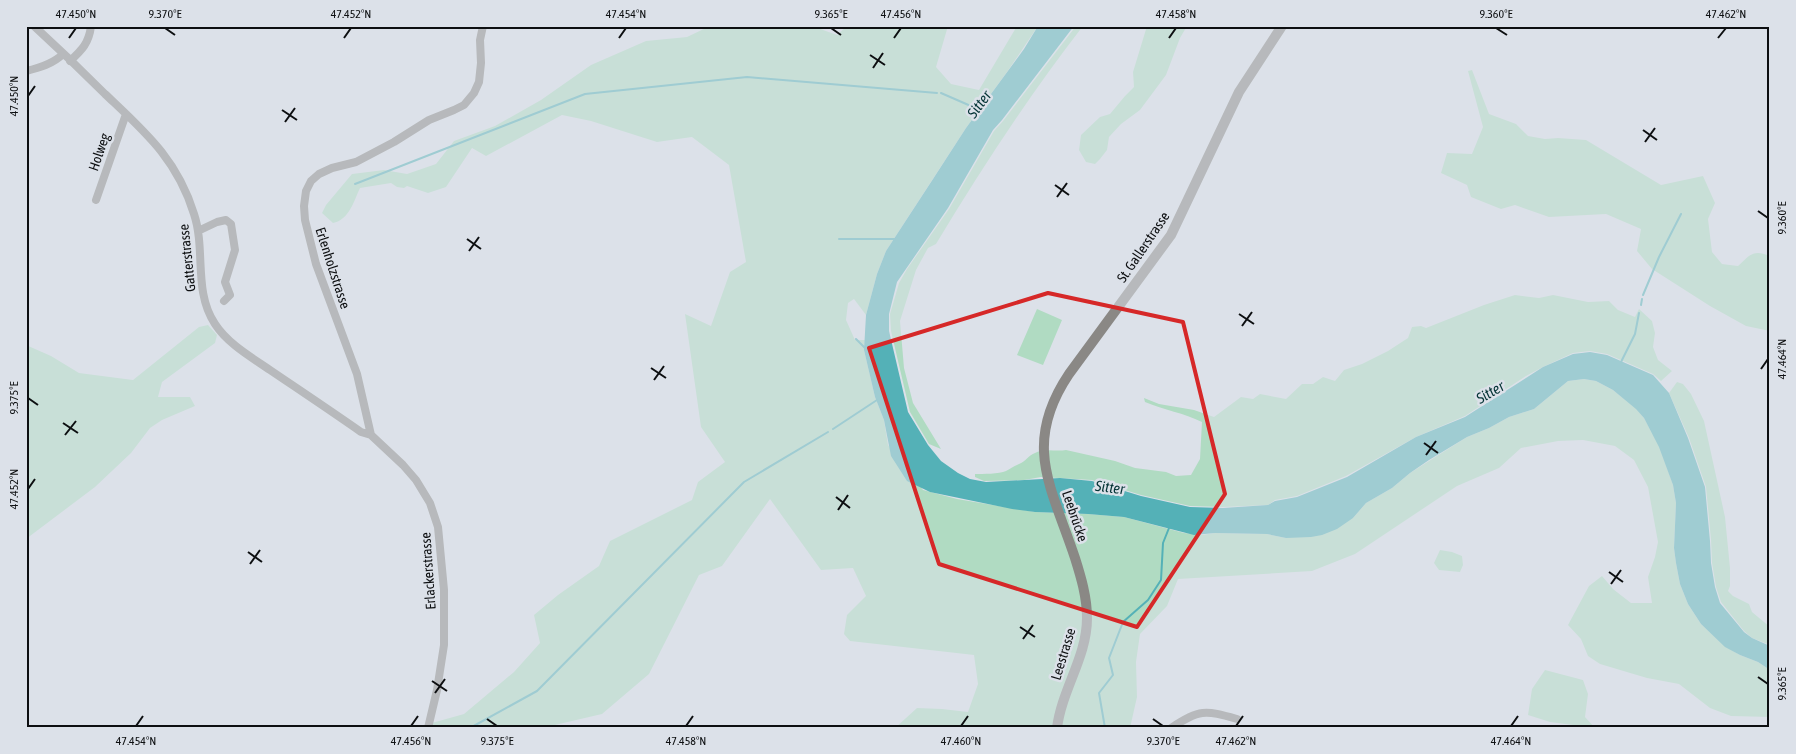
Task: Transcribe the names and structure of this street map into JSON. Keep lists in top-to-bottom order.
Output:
{
  "streets": {
    "street": [
      "Holweg",
      "St. Gallerstrasse",
      "Gatterstrasse",
      "Erlenholzstrasse",
      "Leebrücke",
      "Erlackerstrasse",
      "Leestrasse"
    ]
  },
  "crossings": [
    ["Holweg", "Gatterstrasse"],
    ["St. Gallerstrasse", "Leebrücke"],
    ["Gatterstrasse", "Erlenholzstrasse"],
    ["Gatterstrasse", "Erlackerstrasse"],
    ["Erlenholzstrasse", "Erlackerstrasse"],
    ["Leebrücke", "Leestrasse"]
  ],
  "water": ["Sitter"],
  "coordinates": [
    "47.450°N",
    "9.370°E",
    "47.452°N",
    "47.454°N",
    "9.365°E",
    "47.456°N",
    "47.458°N",
    "9.360°E",
    "47.462°N",
    "47.464°N",
    "9.375°E",
    "47.460°N"
  ]
}
